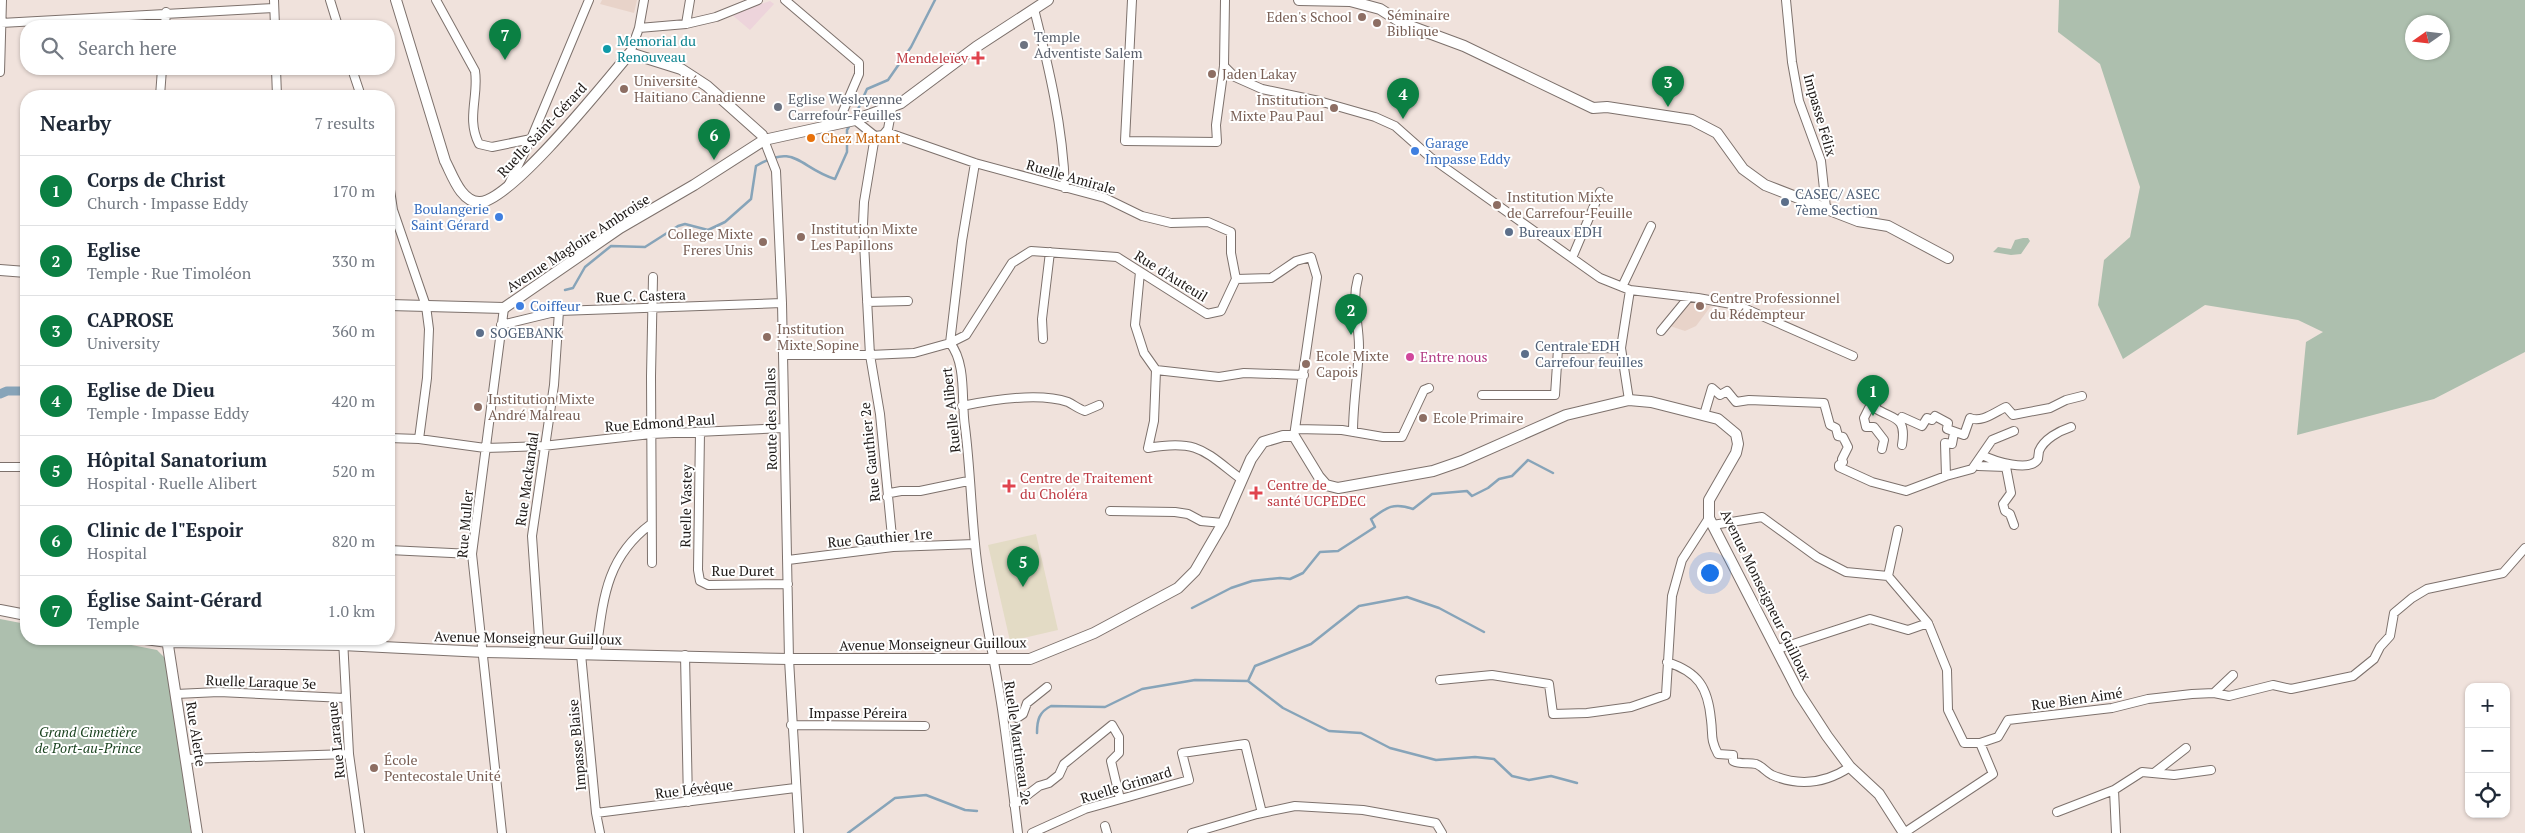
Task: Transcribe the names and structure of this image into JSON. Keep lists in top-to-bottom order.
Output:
{
  "streets": {
    "street": [
      "Impasse Félix",
      "Ruelle Saint-Gérard",
      "Ruelle Amirale",
      "Avenue Magloire Ambroise",
      "Rue d'Auteuil",
      "Rue C. Castera",
      "Ruelle Alibert",
      "Route des Dalles",
      "Rue Edmond Paul",
      "Rue Gauthier 2e",
      "Rue Mackandal",
      "Ruelle Vastey",
      "Rue Muller",
      "Rue Gauthier 1re",
      "Rue Duret",
      "Avenue Monseigneur Guilloux",
      "Ruelle Laraque 3e",
      "Rue Bien Aimé",
      "Impasse Péreira",
      "Rue Alerte",
      "Rue Laraque",
      "Ruelle Martineau 2e",
      "Impasse Blaise",
      "Ruelle Grimard",
      "Rue Lévêque"
    ]
  },
  "crossings": [
    ["Ruelle Saint-Gérard", "Route des Dalles"],
    ["Ruelle Amirale", "Rue d'Auteuil"],
    ["Ruelle Amirale", "Ruelle Alibert"],
    ["Avenue Magloire Ambroise", "Route des Dalles"],
    ["Avenue Magloire Ambroise", "Rue Muller"],
    ["Rue d'Auteuil", "Ruelle Alibert"],
    ["Rue d'Auteuil", "Route des Dalles"],
    ["Rue d'Auteuil", "Rue Gauthier 2e"],
    ["Rue C. Castera", "Route des Dalles"],
    ["Rue C. Castera", "Rue Mackandal"],
    ["Rue C. Castera", "Rue Muller"],
    ["Ruelle Alibert", "Rue Gauthier 1re"],
    ["Ruelle Alibert", "Avenue Monseigneur Guilloux"],
    ["Ruelle Alibert", "Ruelle Martineau 2e"],
    ["Route des Dalles", "Rue Edmond Paul"],
    ["Route des Dalles", "Rue Gauthier 1re"],
    ["Route des Dalles", "Rue Duret"],
    ["Route des Dalles", "Avenue Monseigneur Guilloux"],
    ["Route des Dalles", "Impasse Péreira"],
    ["Route des Dalles", "Rue Lévêque"],
    ["Rue Edmond Paul", "Rue Mackandal"],
    ["Rue Edmond Paul", "Ruelle Vastey"],
    ["Rue Edmond Paul", "Rue Muller"],
    ["Rue Gauthier 2e", "Rue Gauthier 1re"],
    ["Rue Mackandal", "Avenue Monseigneur Guilloux"],
    ["Ruelle Vastey", "Rue Duret"],
    ["Rue Muller", "Avenue Monseigneur Guilloux"],
    ["Avenue Monseigneur Guilloux", "Ruelle Martineau 2e"],
    ["Avenue Monseigneur Guilloux", "Impasse Blaise"],
    ["Ruelle Laraque 3e", "Rue Alerte"],
    ["Ruelle Laraque 3e", "Rue Laraque"],
    ["Impasse Blaise", "Rue Lévêque"]
  ],
  "parks": ["Grand Cimetière de Port-au-Prince"],
  "places": {
    "other": [
      "Eden's School",
      "Séminaire Biblique",
      "Temple Adventiste Salem",
      "Memorial du Renouveau",
      "Jaden Lakay",
      "Université Haitiano Canadienne",
      "Eglise Wesleyenne Carrefour-Feuilles",
      "Institution Mixte Pau Paul",
      "Chez Matant",
      "Garage Impasse Eddy",
      "CASEC/ ASEC 7ème Section",
      "Institution Mixte de Carrefour-Feuille",
      "Boulangerie Saint Gérard",
      "Bureaux EDH",
      "Institution Mixte Les Papillons",
      "College Mixte Freres Unis",
      "Coiffeur",
      "Centre Professionnel du Rédempteur",
      "SOGEBANK",
      "Institution Mixte Sopine",
      "Centrale EDH Carrefour feuilles",
      "Entre nous",
      "Ecole Mixte Capois",
      "Institution Mixte André Malreau",
      "Ecole Primaire",
      "École Pentecostale Unité"
    ],
    "health": ["Mendeleïev", "Centre de Traitement du Choléra", "Centre de santé UCPEDEC"]
  },
  "north": "left",
  "page": {
    "pins": [
      "7",
      "3",
      "4",
      "6",
      "2",
      "1",
      "5"
    ],
    "search": "Search here",
    "heading": ["Nearby", "7 results"],
    "list": [
      {
        "mark": "1",
        "name": "Corps de Christ",
        "note": "Church · Impasse Eddy",
        "value": "170 m"
      },
      {
        "mark": "2",
        "name": "Eglise",
        "note": "Temple · Rue Timoléon",
        "value": "330 m"
      },
      {
        "mark": "3",
        "name": "CAPROSE",
        "note": "University",
        "value": "360 m"
      },
      {
        "mark": "4",
        "name": "Eglise de Dieu",
        "note": "Temple · Impasse Eddy",
        "value": "420 m"
      },
      {
        "mark": "5",
        "name": "Hôpital Sanatorium",
        "note": "Hospital · Ruelle Alibert",
        "value": "520 m"
      },
      {
        "mark": "6",
        "name": "Clinic de l\"Espoir",
        "note": "Hospital",
        "value": "820 m"
      },
      {
        "mark": "7",
        "name": "Église Saint-Gérard",
        "note": "Temple",
        "value": "1.0 km"
      }
    ],
    "map_buttons": ["+", "−"]
  }
}
